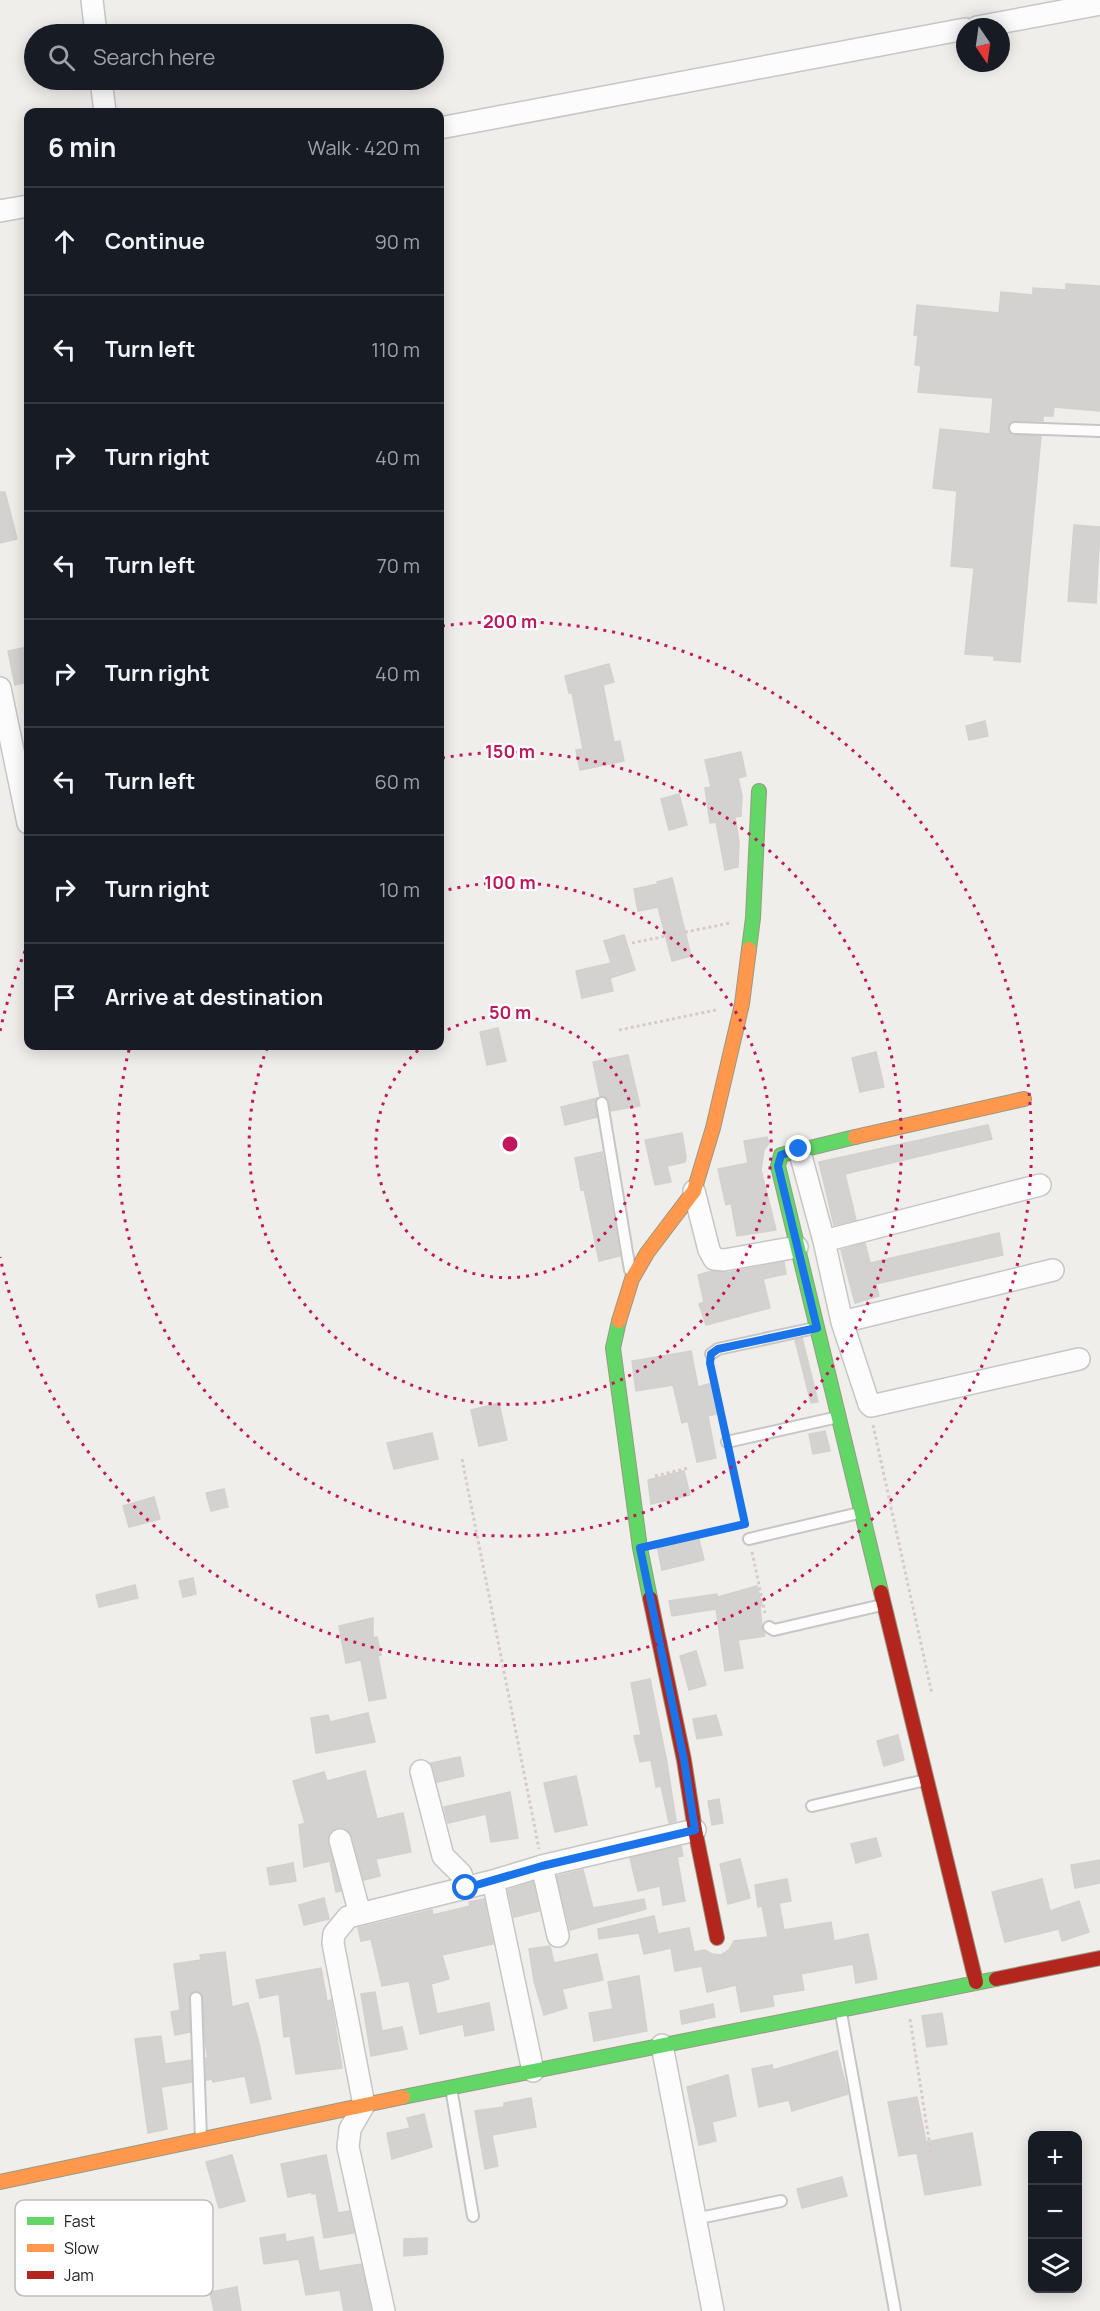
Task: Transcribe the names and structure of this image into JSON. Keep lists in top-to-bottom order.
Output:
{
  "legend": ["Fast", "Slow", "Jam"],
  "north": "bottom",
  "page": {
    "search": "Search here",
    "heading": ["6 min", "Walk · 420 m"],
    "list": [
      ["Continue", "90 m"],
      ["Turn left", "110 m"],
      ["Turn right", "40 m"],
      ["Turn left", "70 m"],
      ["Turn right", "40 m"],
      ["Turn left", "60 m"],
      ["Turn right", "10 m"],
      "Arrive at destination"
    ],
    "map_buttons": ["+", "−"]
  },
  "rings": [
    "200 m",
    "150 m",
    "100 m",
    "50 m"
  ]
}
